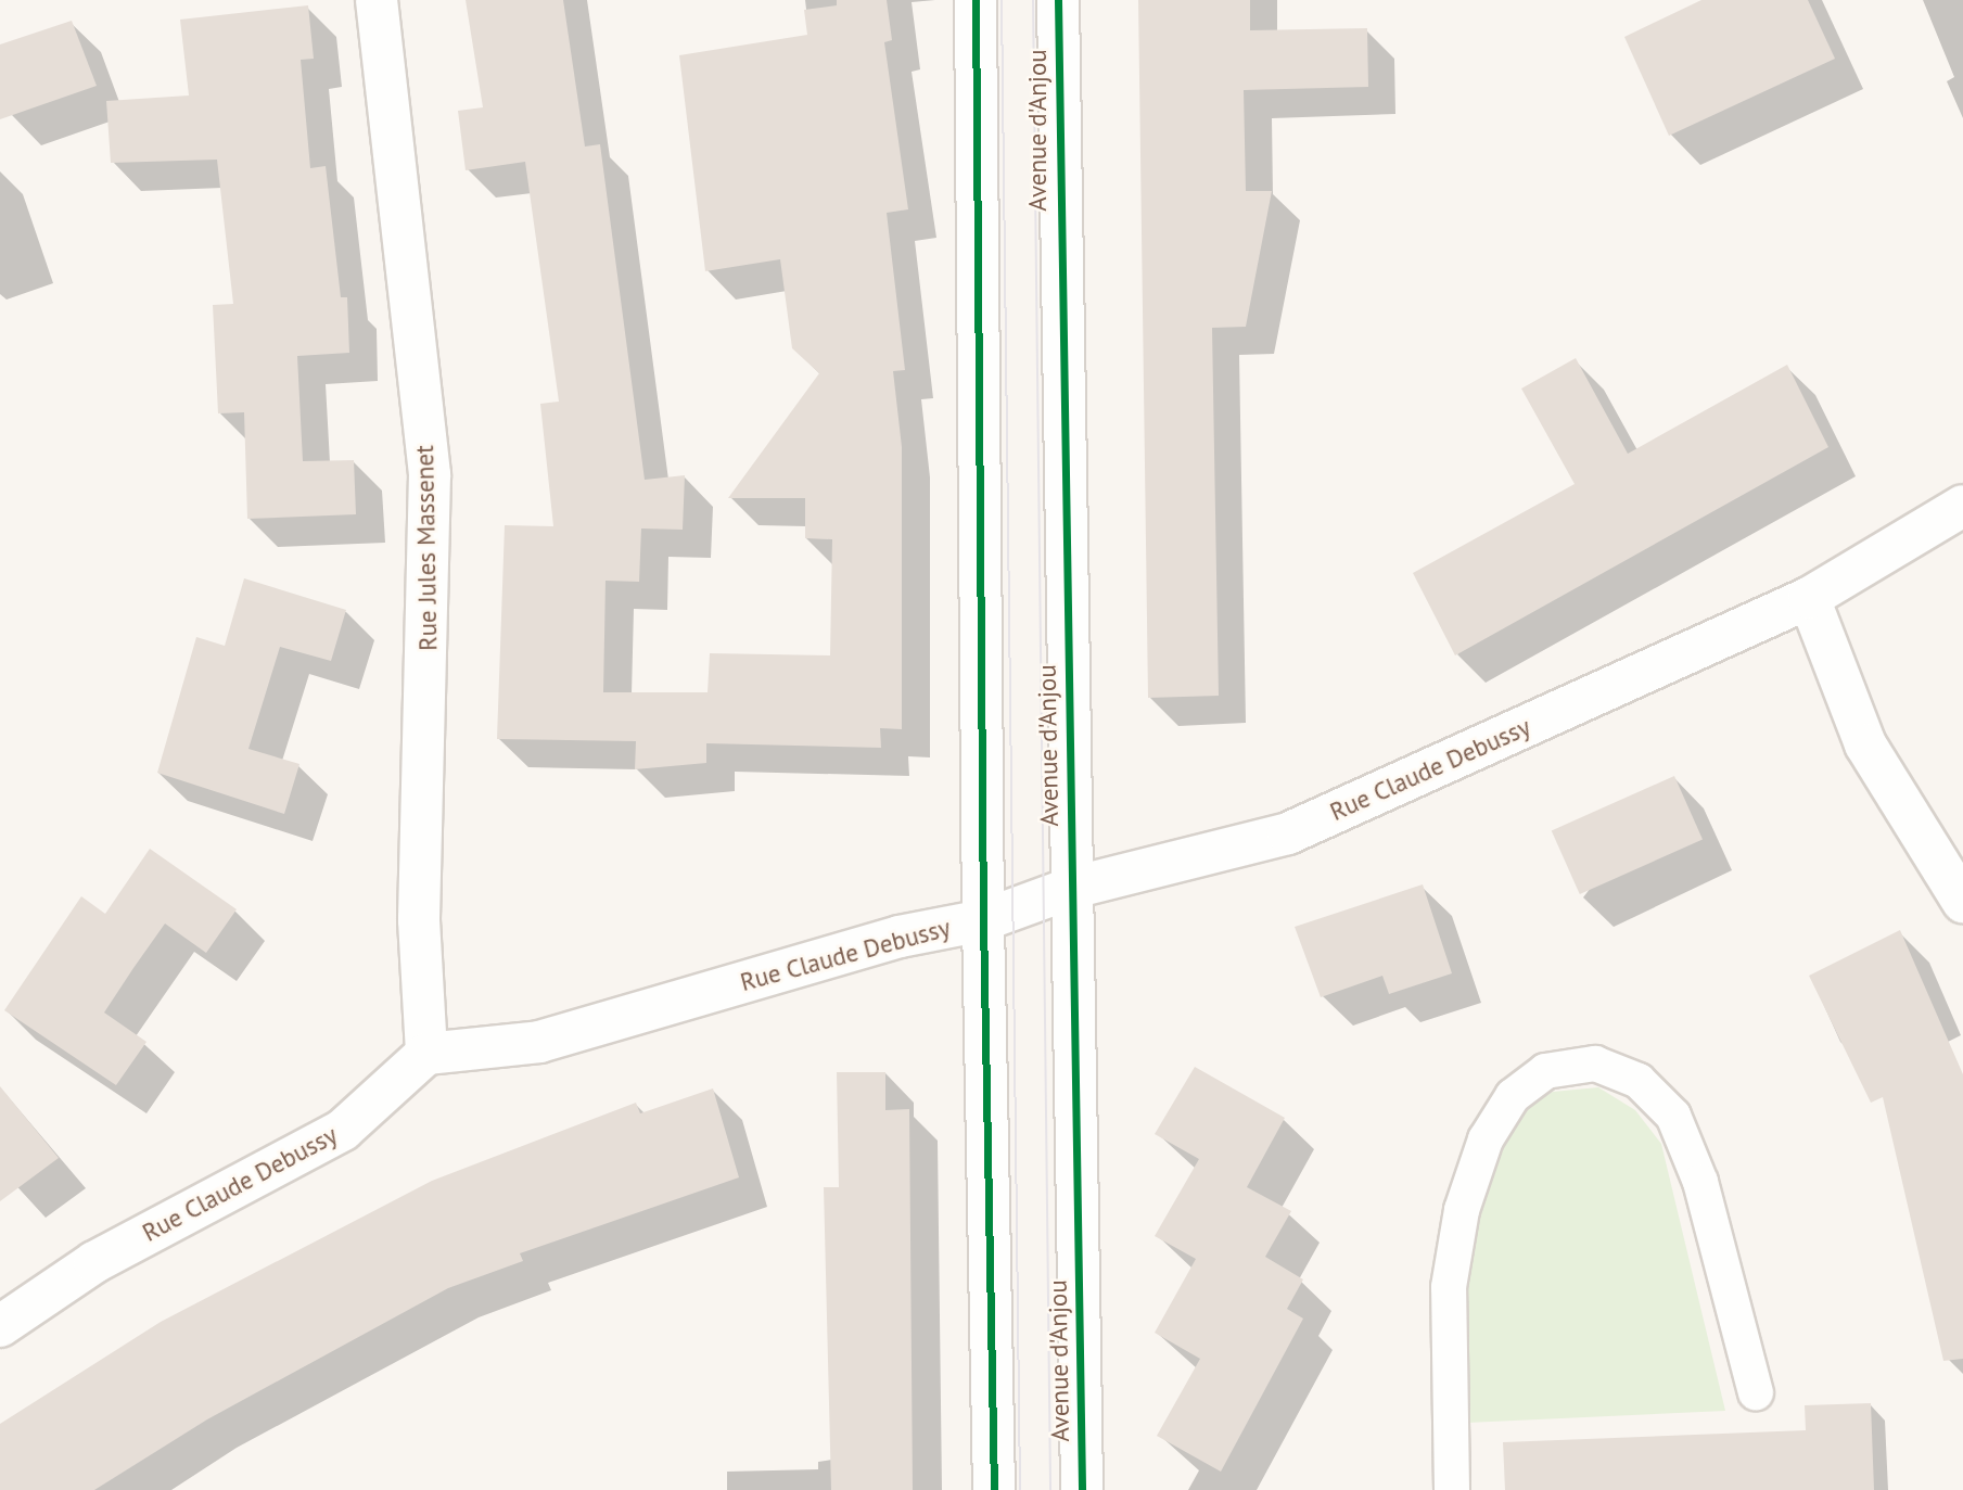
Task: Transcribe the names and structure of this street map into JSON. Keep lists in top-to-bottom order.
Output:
{
  "streets": {
    "street": ["Avenue d'Anjou", "Rue Jules Massenet", "Rue Claude Debussy"]
  },
  "crossings": [
    ["Avenue d'Anjou", "Rue Claude Debussy"],
    ["Rue Jules Massenet", "Rue Claude Debussy"]
  ]
}
